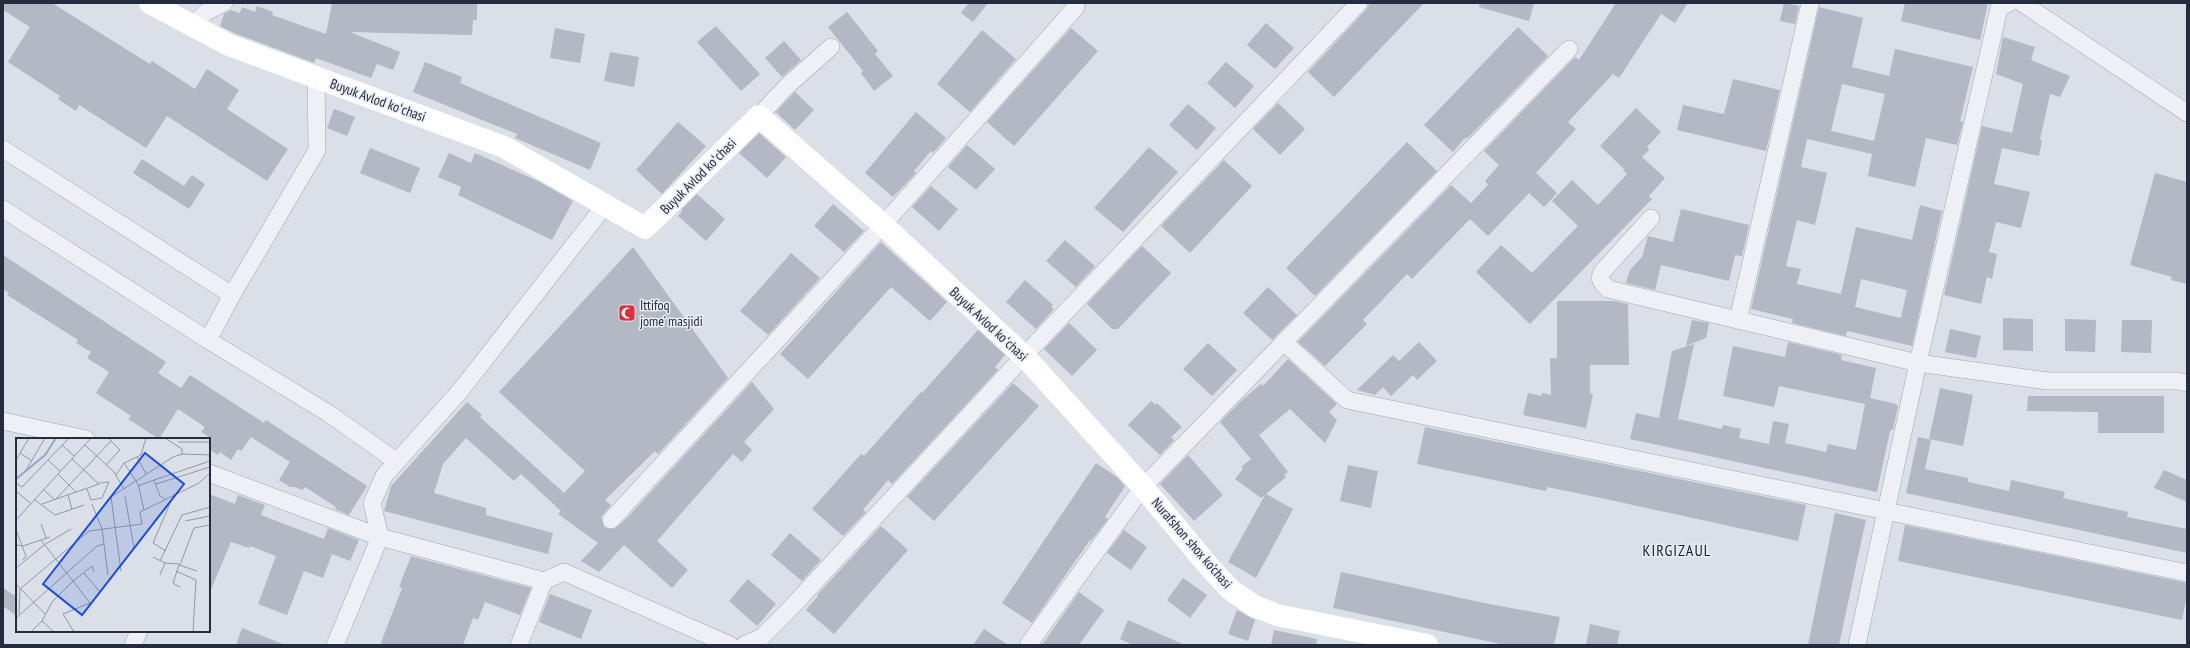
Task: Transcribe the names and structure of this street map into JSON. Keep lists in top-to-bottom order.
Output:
{
  "streets": {
    "street": ["Buyuk Avlod koʻchasi", "Nurafshon shox ko'chasi"]
  },
  "crossings": [
    ["Buyuk Avlod koʻchasi", "Nurafshon shox ko'chasi"]
  ],
  "districts": ["KIRGIZAUL"],
  "places": {
    "mosque": ["Ittifoq jome’ masjidi"]
  }
}
